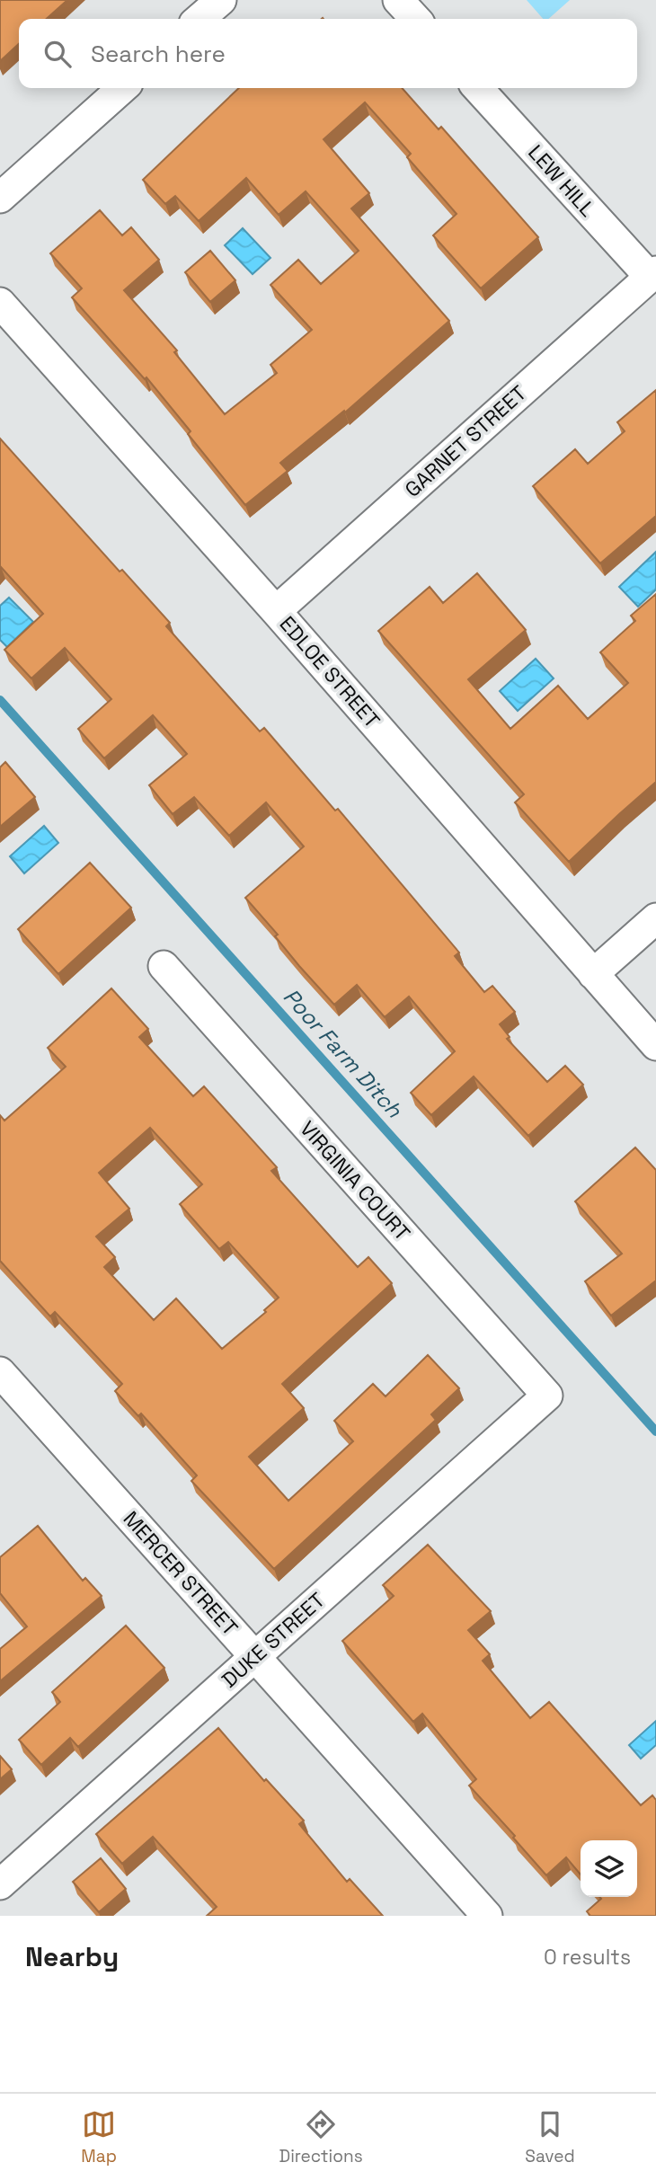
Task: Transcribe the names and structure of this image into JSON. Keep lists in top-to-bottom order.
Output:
{
  "streets": {
    "street": [
      "LEW HILL",
      "GARNET STREET",
      "EDLOE STREET",
      "VIRGINIA COURT",
      "MERCER STREET",
      "DUKE STREET"
    ]
  },
  "crossings": [
    ["LEW HILL", "GARNET STREET"],
    ["GARNET STREET", "EDLOE STREET"],
    ["VIRGINIA COURT", "DUKE STREET"],
    ["MERCER STREET", "DUKE STREET"]
  ],
  "water": ["Poor Farm Ditch"],
  "page": {
    "search": "Search here",
    "heading": ["Nearby", "0 results"],
    "nav": ["Map", "Directions", "Saved"]
  }
}
